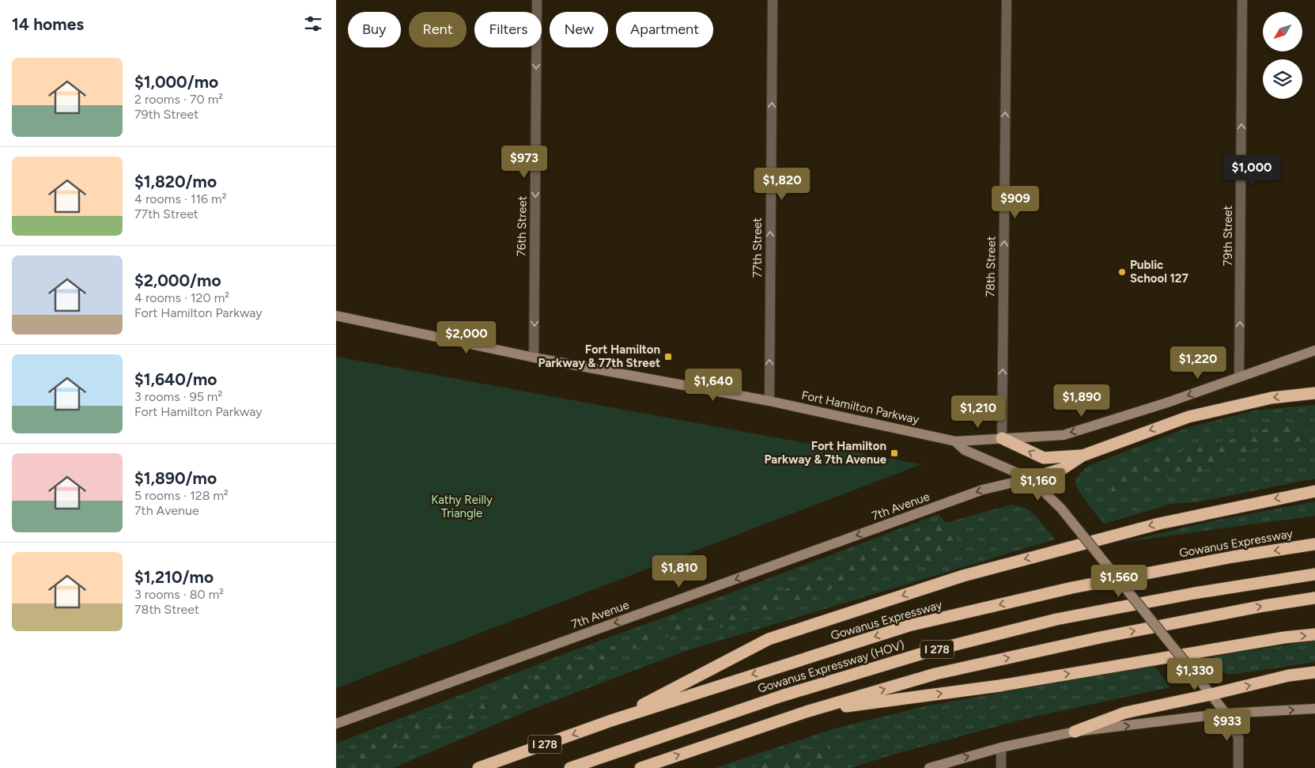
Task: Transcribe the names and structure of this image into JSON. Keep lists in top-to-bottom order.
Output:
{
  "streets": {
    "highway": ["Gowanus Expressway", "I 278", "Gowanus Expressway (HOV)"],
    "main road": ["Fort Hamilton Parkway", "7th Avenue"],
    "street": [
      "76th Street",
      "79th Street",
      "77th Street",
      "78th Street"
    ]
  },
  "crossings": [
    ["76th Street", "Fort Hamilton Parkway"],
    ["77th Street", "Fort Hamilton Parkway"],
    ["Fort Hamilton Parkway", "7th Avenue"]
  ],
  "one_way": [
    "76th Street",
    "79th Street",
    "77th Street",
    "78th Street",
    "7th Avenue"
  ],
  "parks": ["Kathy Reilly Triangle"],
  "places": {
    "other": ["Public School 127"],
    "transit": ["Fort Hamilton Parkway & 77th Street", "Fort Hamilton Parkway & 7th Avenue"]
  },
  "north": "bottom left",
  "page": {
    "heading": "14 homes",
    "chip": [
      "Buy",
      "Rent",
      "Filters",
      "New",
      "Apartment"
    ],
    "list": [
      {
        "name": "$1,000/mo",
        "note": "2 rooms · 70 m² · 79th Street"
      },
      {
        "name": "$1,820/mo",
        "note": "4 rooms · 116 m² · 77th Street"
      },
      {
        "name": "$2,000/mo",
        "note": "4 rooms · 120 m² · Fort Hamilton Parkway"
      },
      {
        "name": "$1,640/mo",
        "note": "3 rooms · 95 m² · Fort Hamilton Parkway"
      },
      {
        "name": "$1,890/mo",
        "note": "5 rooms · 128 m² · 7th Avenue"
      },
      {
        "name": "$1,210/mo",
        "note": "3 rooms · 80 m² · 78th Street"
      }
    ],
    "price": [
      "$973",
      "$1,000",
      "$1,820",
      "$909",
      "$2,000",
      "$1,220",
      "$1,640",
      "$1,890",
      "$1,210",
      "$1,160",
      "$1,810",
      "$1,560",
      "$1,330",
      "$933"
    ]
  }
}
